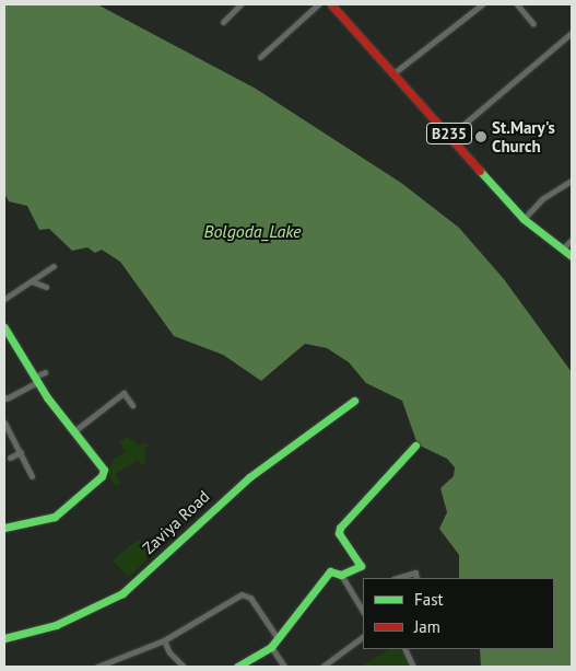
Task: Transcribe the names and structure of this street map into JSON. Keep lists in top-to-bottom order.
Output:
{
  "streets": {
    "street": ["B235", "Zaviya Road"]
  },
  "water": ["Bolgoda_Lake"],
  "places": ["St.Mary's Church"],
  "legend": ["Fast", "Jam"]
}
